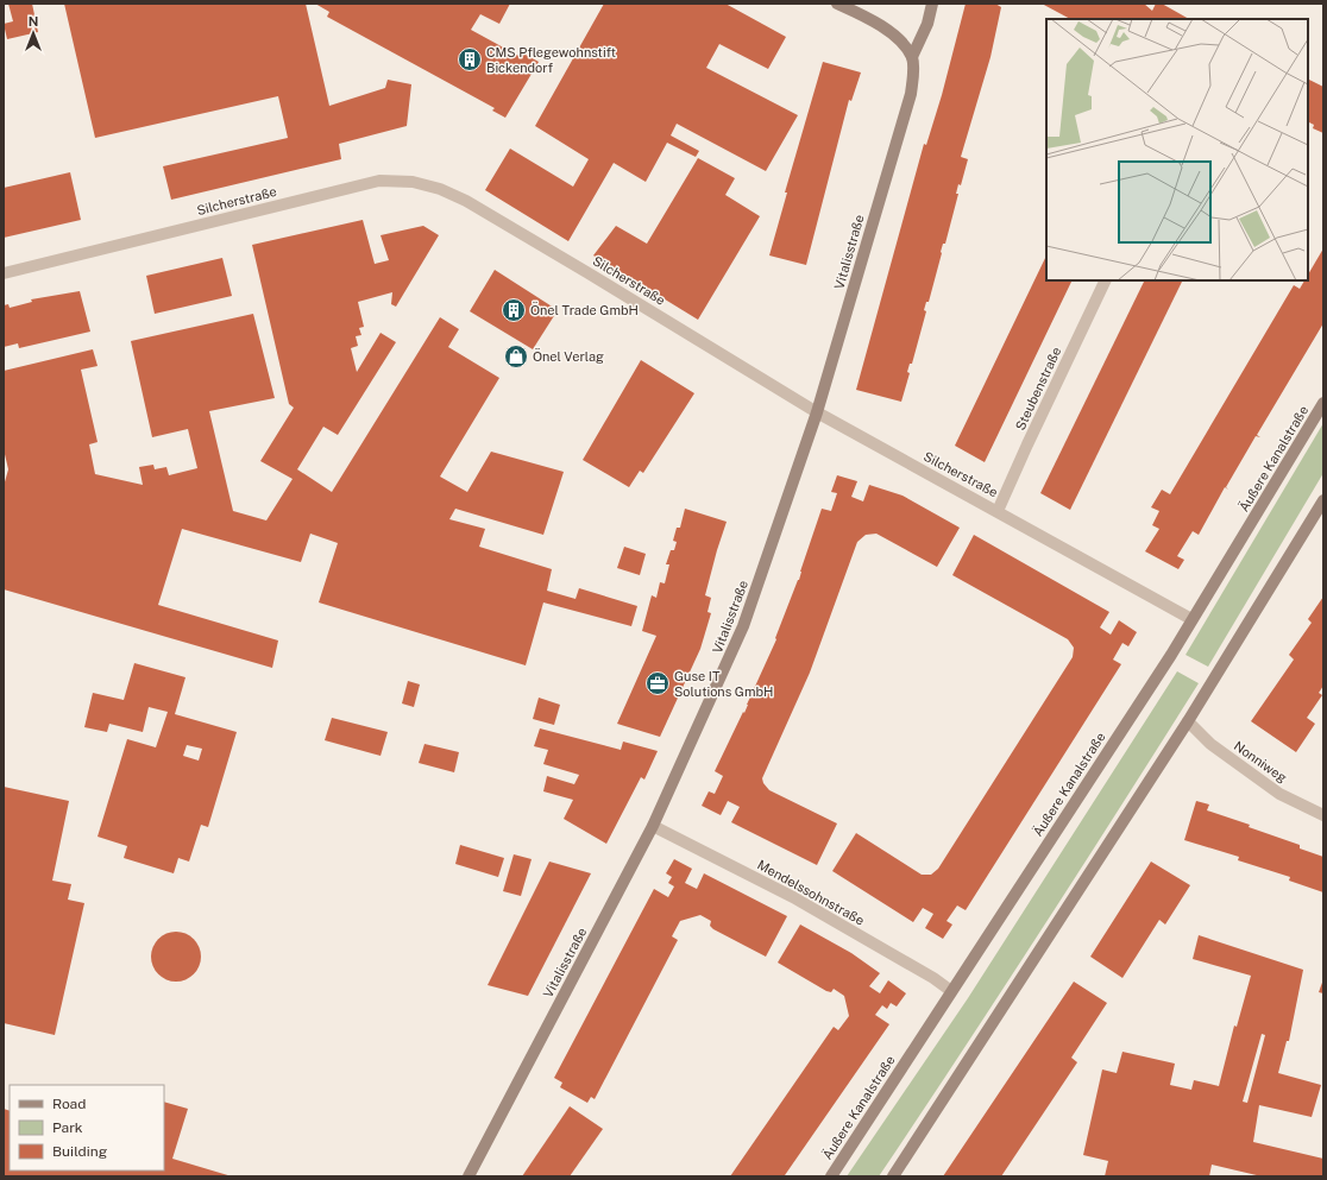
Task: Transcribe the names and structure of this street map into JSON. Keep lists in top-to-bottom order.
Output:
{
  "streets": {
    "main road": ["Vitalisstraße", "Äußere Kanalstraße"],
    "street": [
      "Silcherstraße",
      "Steubenstraße",
      "Nonniweg",
      "Mendelssohnstraße"
    ]
  },
  "crossings": [
    ["Silcherstraße", "Vitalisstraße"],
    ["Silcherstraße", "Steubenstraße"],
    ["Silcherstraße", "Äußere Kanalstraße"],
    ["Vitalisstraße", "Mendelssohnstraße"],
    ["Äußere Kanalstraße", "Mendelssohnstraße"]
  ],
  "places": {
    "building": ["CMS Pflegewohnstift Bickendorf", "Önel Trade GmbH"],
    "shop": ["Önel Verlag"],
    "office": ["Guse IT Solutions GmbH"]
  },
  "legend": ["Road", "Park", "Building"],
  "north": "top"
}
